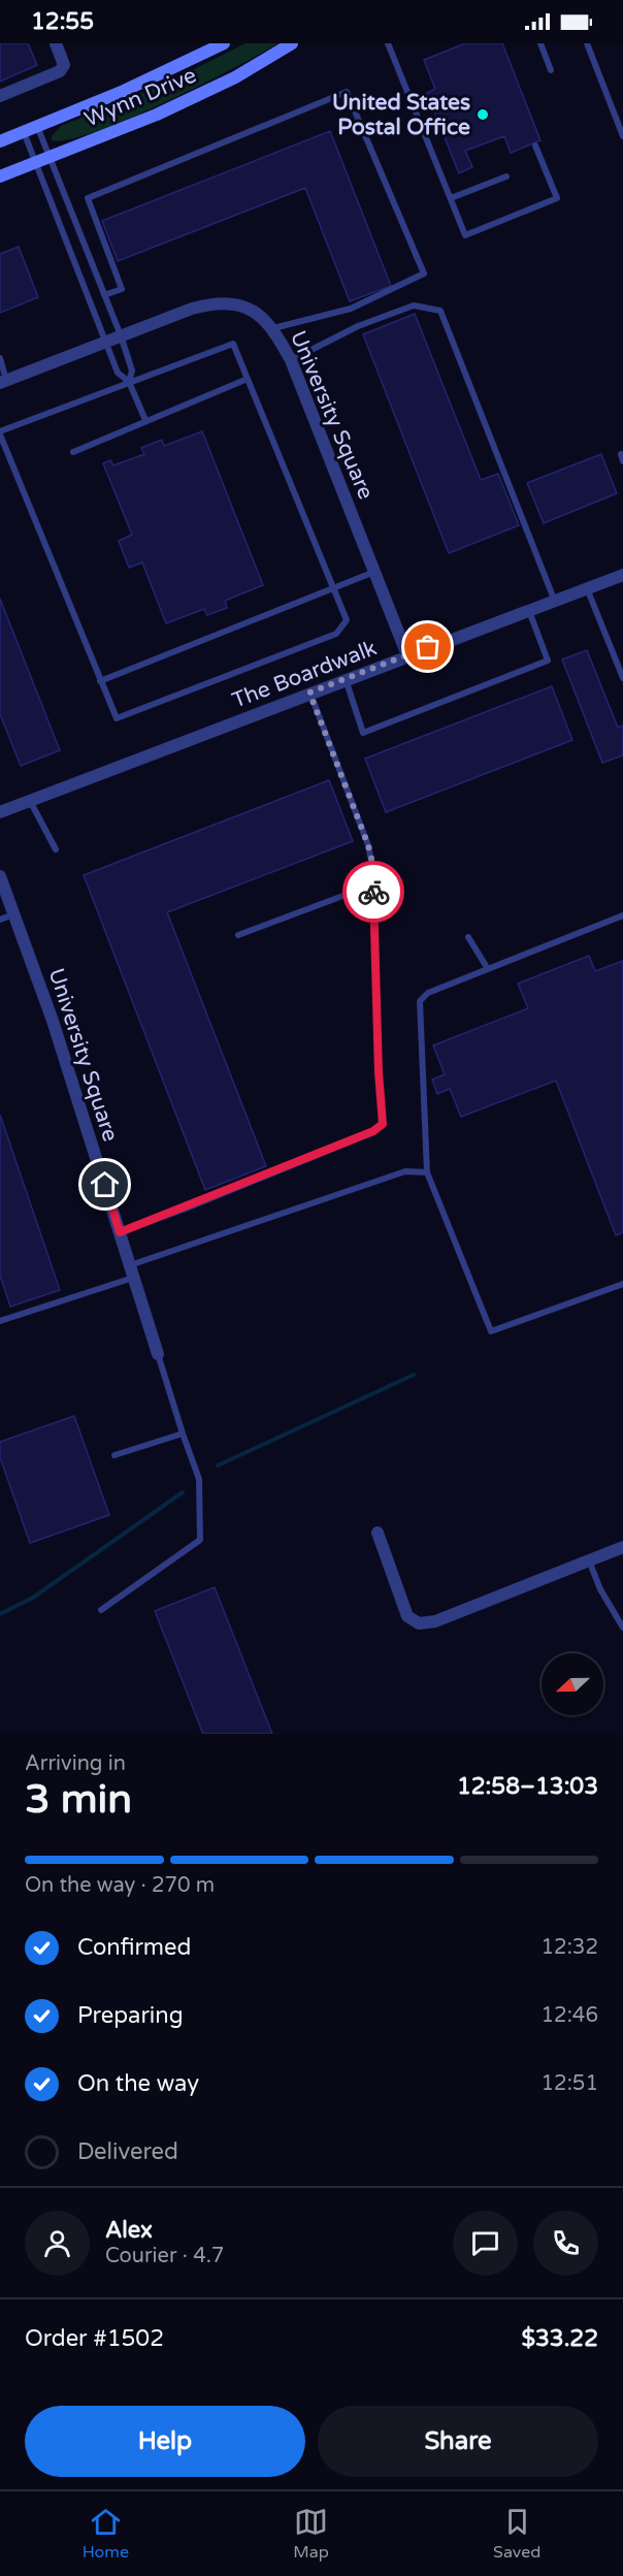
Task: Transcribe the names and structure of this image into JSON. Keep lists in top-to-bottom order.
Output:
{
  "streets": {
    "street": ["Wynn Drive", "University Square", "The Boardwalk"]
  },
  "crossings": [
    ["University Square", "The Boardwalk"]
  ],
  "places": ["United States Postal Office"],
  "north": "left",
  "page": {
    "status": "12:55",
    "heading": ["3 min", "Arriving in", "12:58–13:03"],
    "panel": [
      "Alex",
      "Courier · 4.7",
      "Order #1502",
      "$33.22"
    ],
    "bar": "On the way · 270 m",
    "list": [
      ["Confirmed", "12:32"],
      ["Preparing", "12:46"],
      ["On the way", "12:51"],
      "Delivered"
    ],
    "buttons": ["Help", "Share"],
    "tabs": ["Home", "Map", "Saved"]
  }
}
